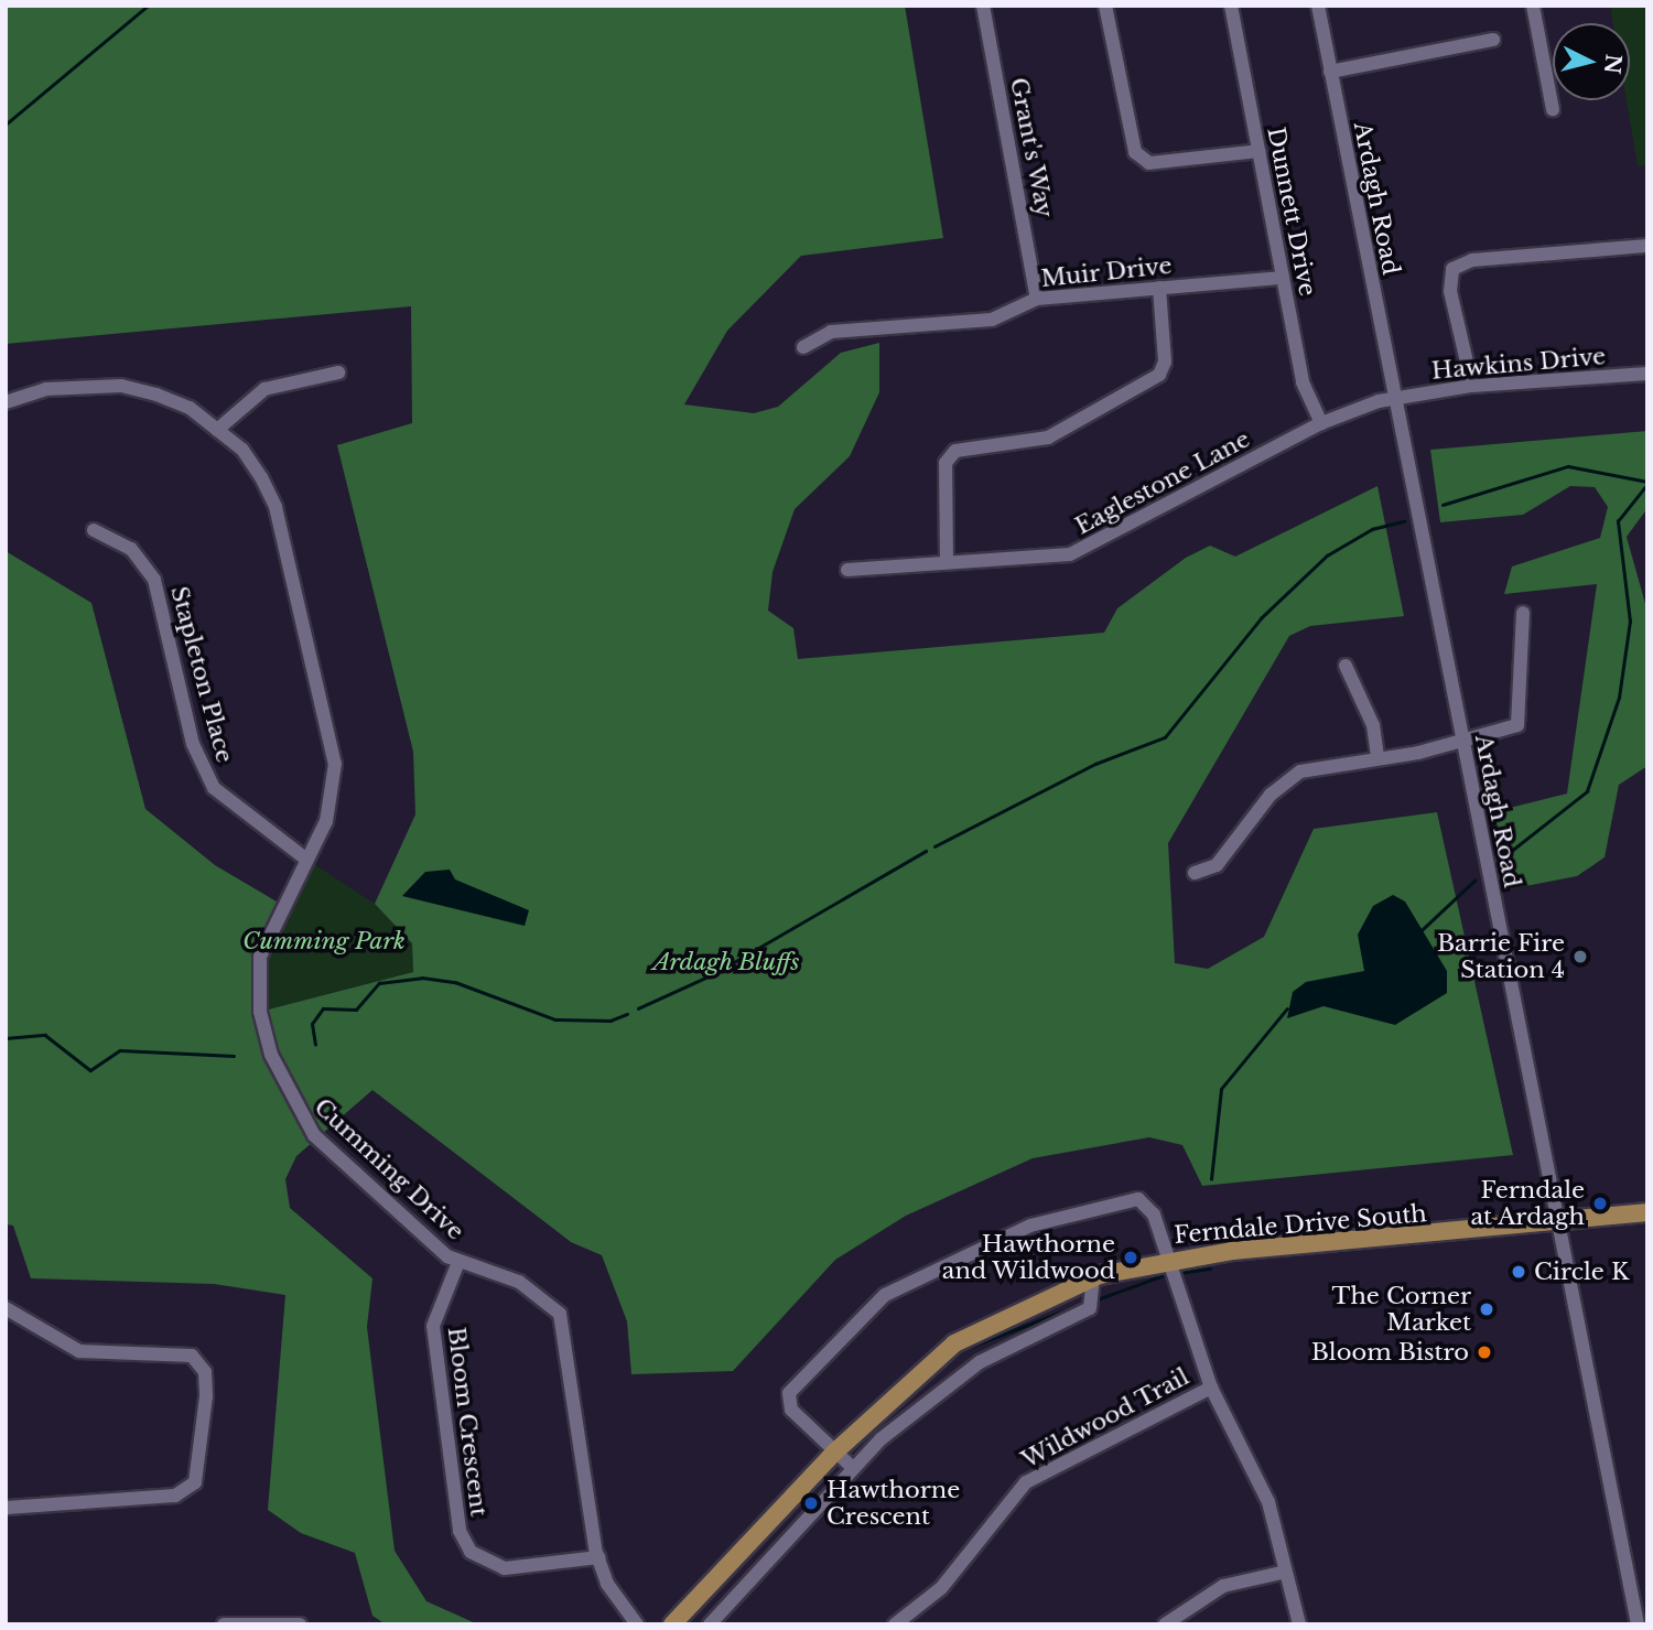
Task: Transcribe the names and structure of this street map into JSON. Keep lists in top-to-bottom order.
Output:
{
  "streets": {
    "main road": ["Ferndale Drive South"],
    "street": [
      "Grant's Way",
      "Ardagh Road",
      "Dunnett Drive",
      "Muir Drive",
      "Hawkins Drive",
      "Eaglestone Lane",
      "Stapleton Place",
      "Cumming Drive",
      "Wildwood Trail",
      "Bloom Crescent"
    ]
  },
  "crossings": [
    ["Grant's Way", "Muir Drive"],
    ["Ardagh Road", "Hawkins Drive"],
    ["Ardagh Road", "Eaglestone Lane"],
    ["Ardagh Road", "Ferndale Drive South"],
    ["Dunnett Drive", "Muir Drive"],
    ["Dunnett Drive", "Eaglestone Lane"],
    ["Hawkins Drive", "Eaglestone Lane"],
    ["Stapleton Place", "Cumming Drive"],
    ["Cumming Drive", "Bloom Crescent"],
    ["Ferndale Drive South", "Wildwood Trail"]
  ],
  "parks": ["Cumming Park", "Ardagh Bluffs"],
  "places": [
    "Barrie Fire Station 4",
    "Ferndale at Ardagh",
    "Hawthorne and Wildwood",
    "Circle K",
    "The Corner Market",
    "Bloom Bistro",
    "Hawthorne Crescent"
  ],
  "north": "right"
}
